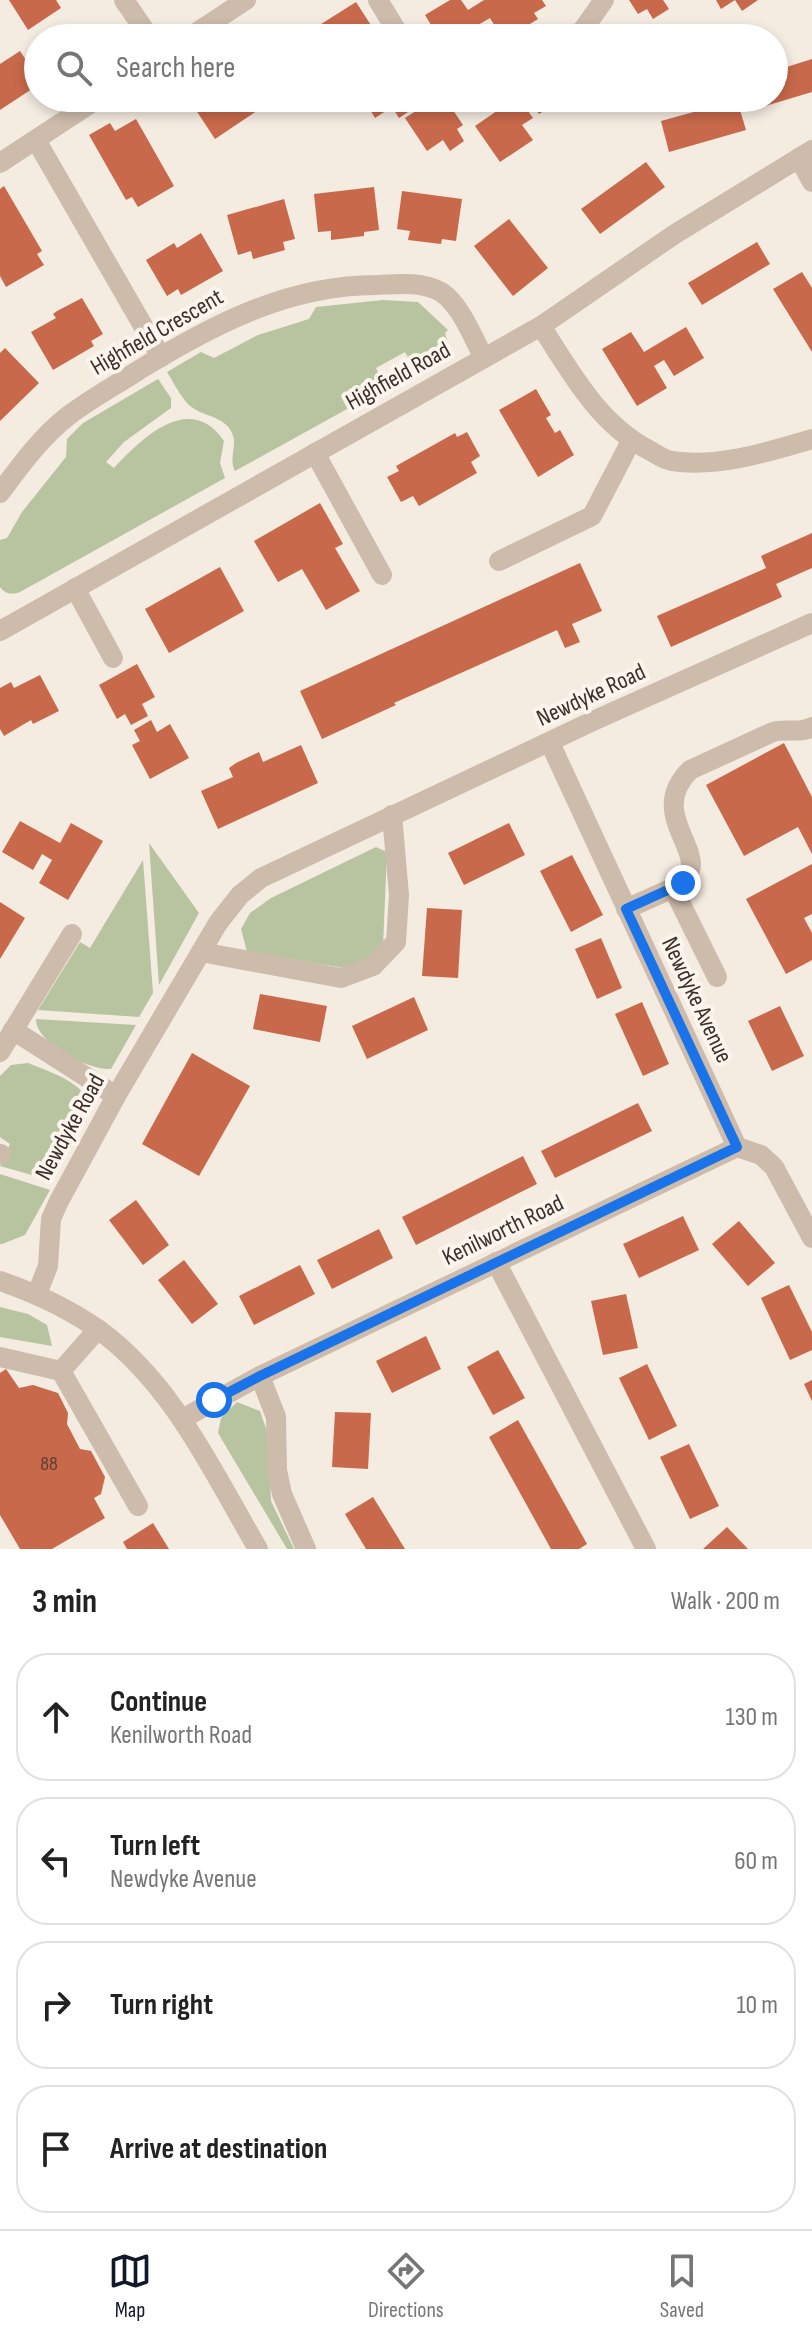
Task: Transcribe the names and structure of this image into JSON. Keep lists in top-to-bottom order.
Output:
{
  "streets": {
    "street": [
      "Highfield Crescent",
      "Highfield Road",
      "Newdyke Road",
      "Newdyke Avenue",
      "Kenilworth Road"
    ]
  },
  "crossings": [
    ["Highfield Crescent", "Highfield Road"],
    ["Newdyke Road", "Newdyke Avenue"],
    ["Newdyke Avenue", "Kenilworth Road"]
  ],
  "house_numbers": ["88"],
  "page": {
    "search": "Search here",
    "heading": ["3 min", "Walk · 200 m"],
    "list": [
      ["Continue", "Kenilworth Road", "130 m"],
      ["Turn left", "Newdyke Avenue", "60 m"],
      ["Turn right", "10 m"],
      "Arrive at destination"
    ],
    "nav": ["Map", "Directions", "Saved"]
  }
}
